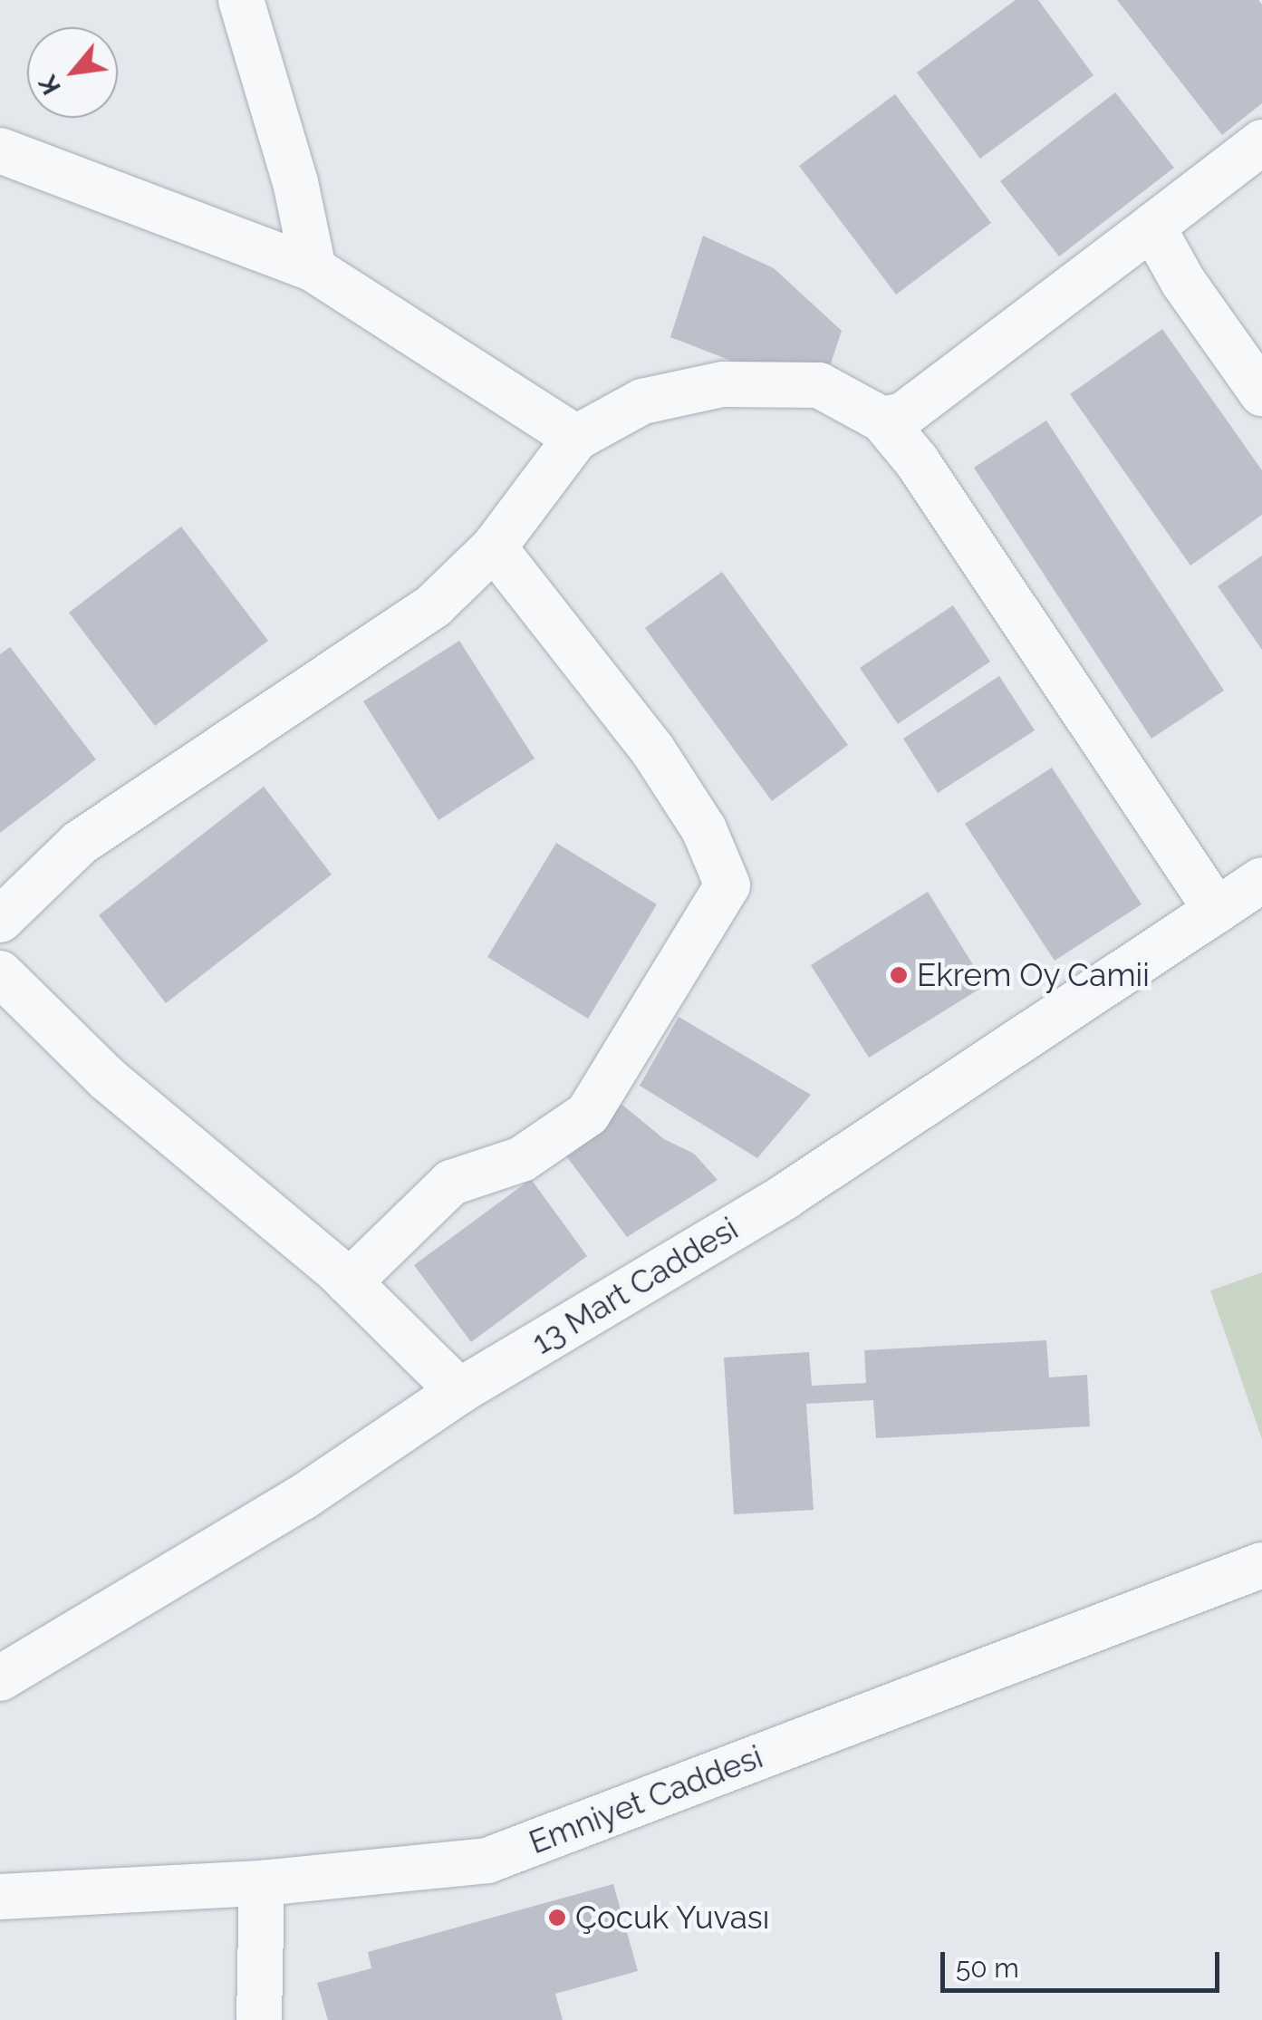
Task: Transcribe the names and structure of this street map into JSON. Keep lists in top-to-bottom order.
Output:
{
  "streets": {
    "street": ["13 Mart Caddesi", "Emniyet Caddesi"]
  },
  "places": ["Ekrem Oy Camii", "Çocuk Yuvası"],
  "scale_bar": "50 m",
  "north": "bottom left"
}
